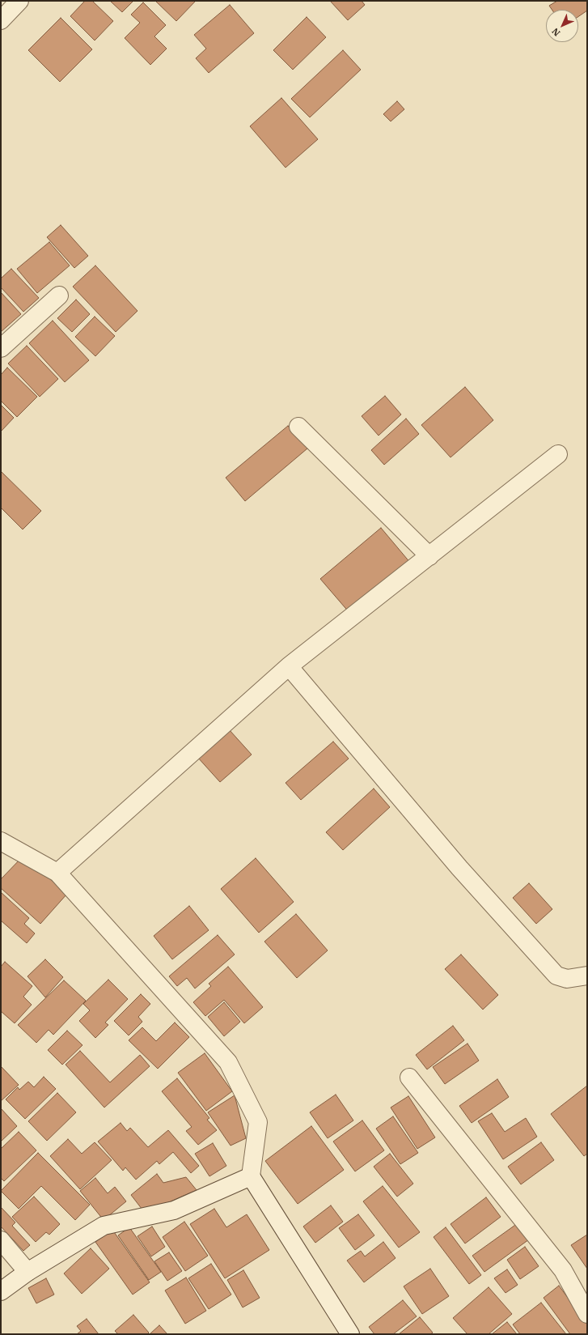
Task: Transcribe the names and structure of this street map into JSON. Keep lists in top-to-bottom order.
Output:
{
  "north": "bottom left"
}
